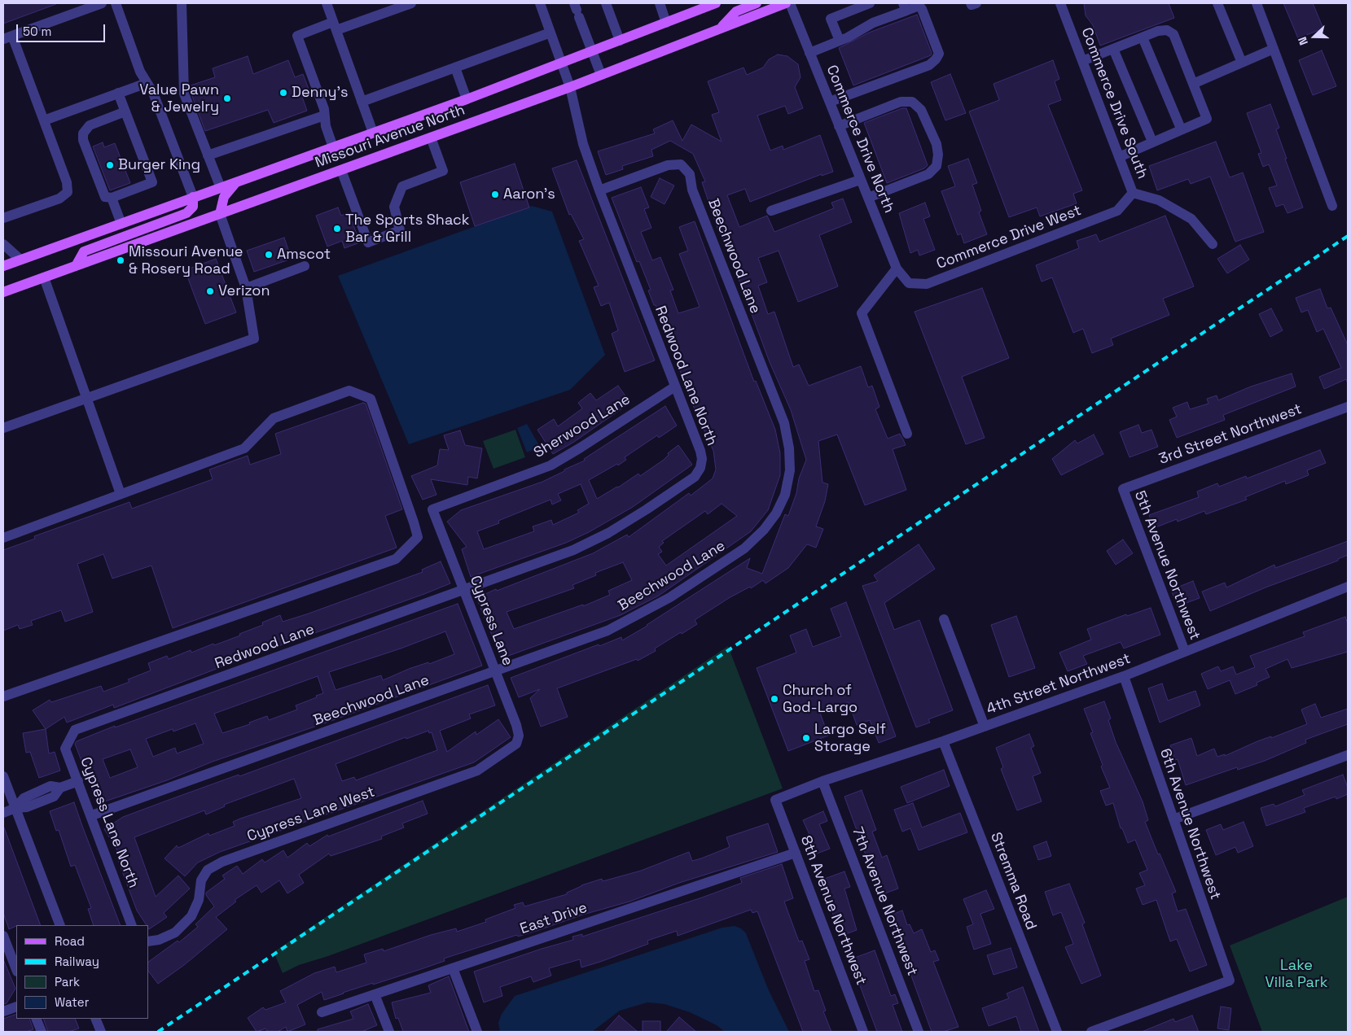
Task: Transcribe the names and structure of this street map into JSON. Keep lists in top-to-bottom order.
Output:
{
  "streets": {
    "main road": ["Missouri Avenue North"],
    "street": [
      "Commerce Drive South",
      "Commerce Drive North",
      "Commerce Drive West",
      "Beechwood Lane",
      "Redwood Lane North",
      "Sherwood Lane",
      "3rd Street Northwest",
      "5th Avenue Northwest",
      "Cypress Lane",
      "Redwood Lane",
      "4th Street Northwest",
      "Cypress Lane West",
      "Cypress Lane North",
      "6th Avenue Northwest",
      "Stremma Road",
      "7th Avenue Northwest",
      "8th Avenue Northwest",
      "East Drive"
    ]
  },
  "crossings": [
    ["Commerce Drive South", "Commerce Drive West"],
    ["Missouri Avenue North", "Redwood Lane North"],
    ["Commerce Drive North", "Commerce Drive West"],
    ["Beechwood Lane", "Redwood Lane North"],
    ["Beechwood Lane", "Cypress Lane"],
    ["Beechwood Lane", "Cypress Lane North"],
    ["Redwood Lane North", "Sherwood Lane"],
    ["Redwood Lane North", "Cypress Lane"],
    ["Redwood Lane North", "Redwood Lane"],
    ["Sherwood Lane", "Cypress Lane"],
    ["3rd Street Northwest", "5th Avenue Northwest"],
    ["5th Avenue Northwest", "4th Street Northwest"],
    ["Cypress Lane", "Redwood Lane"],
    ["Cypress Lane", "Cypress Lane West"],
    ["Redwood Lane", "Cypress Lane North"],
    ["4th Street Northwest", "6th Avenue Northwest"],
    ["4th Street Northwest", "Stremma Road"],
    ["4th Street Northwest", "7th Avenue Northwest"],
    ["4th Street Northwest", "8th Avenue Northwest"],
    ["8th Avenue Northwest", "East Drive"]
  ],
  "parks": ["Lake Villa Park"],
  "places": [
    "Denny's",
    "Value Pawn & Jewelry",
    "Burger King",
    "Aaron's",
    "The Sports Shack Bar & Grill",
    "Amscot",
    "Missouri Avenue & Rosery Road",
    "Verizon",
    "Church of God-Largo",
    "Largo Self Storage"
  ],
  "legend": [
    "Road",
    "Railway",
    "Park",
    "Water"
  ],
  "scale_bar": "50 m",
  "north": "left"
}
